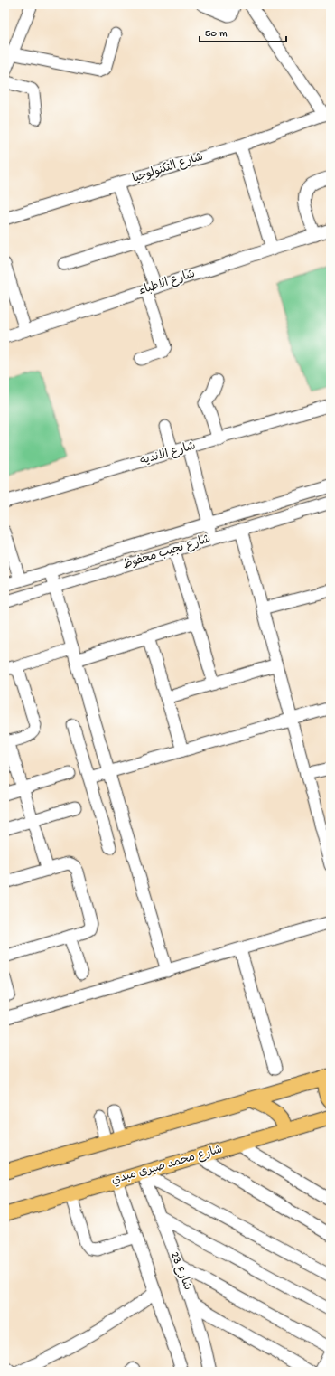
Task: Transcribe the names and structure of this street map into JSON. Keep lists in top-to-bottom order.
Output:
{
  "streets": {
    "main road": ["شارع محمد صبرى مبدي"],
    "street": [
      "شارع التكنولوجيا",
      "شارع الاطباء",
      "شارع الانديه",
      "شارع نجيب محفوظ",
      "شارع 23"
    ]
  },
  "crossings": [
    ["شارع محمد صبرى مبدي", "شارع 23"]
  ],
  "scale_bar": "50 m"
}
